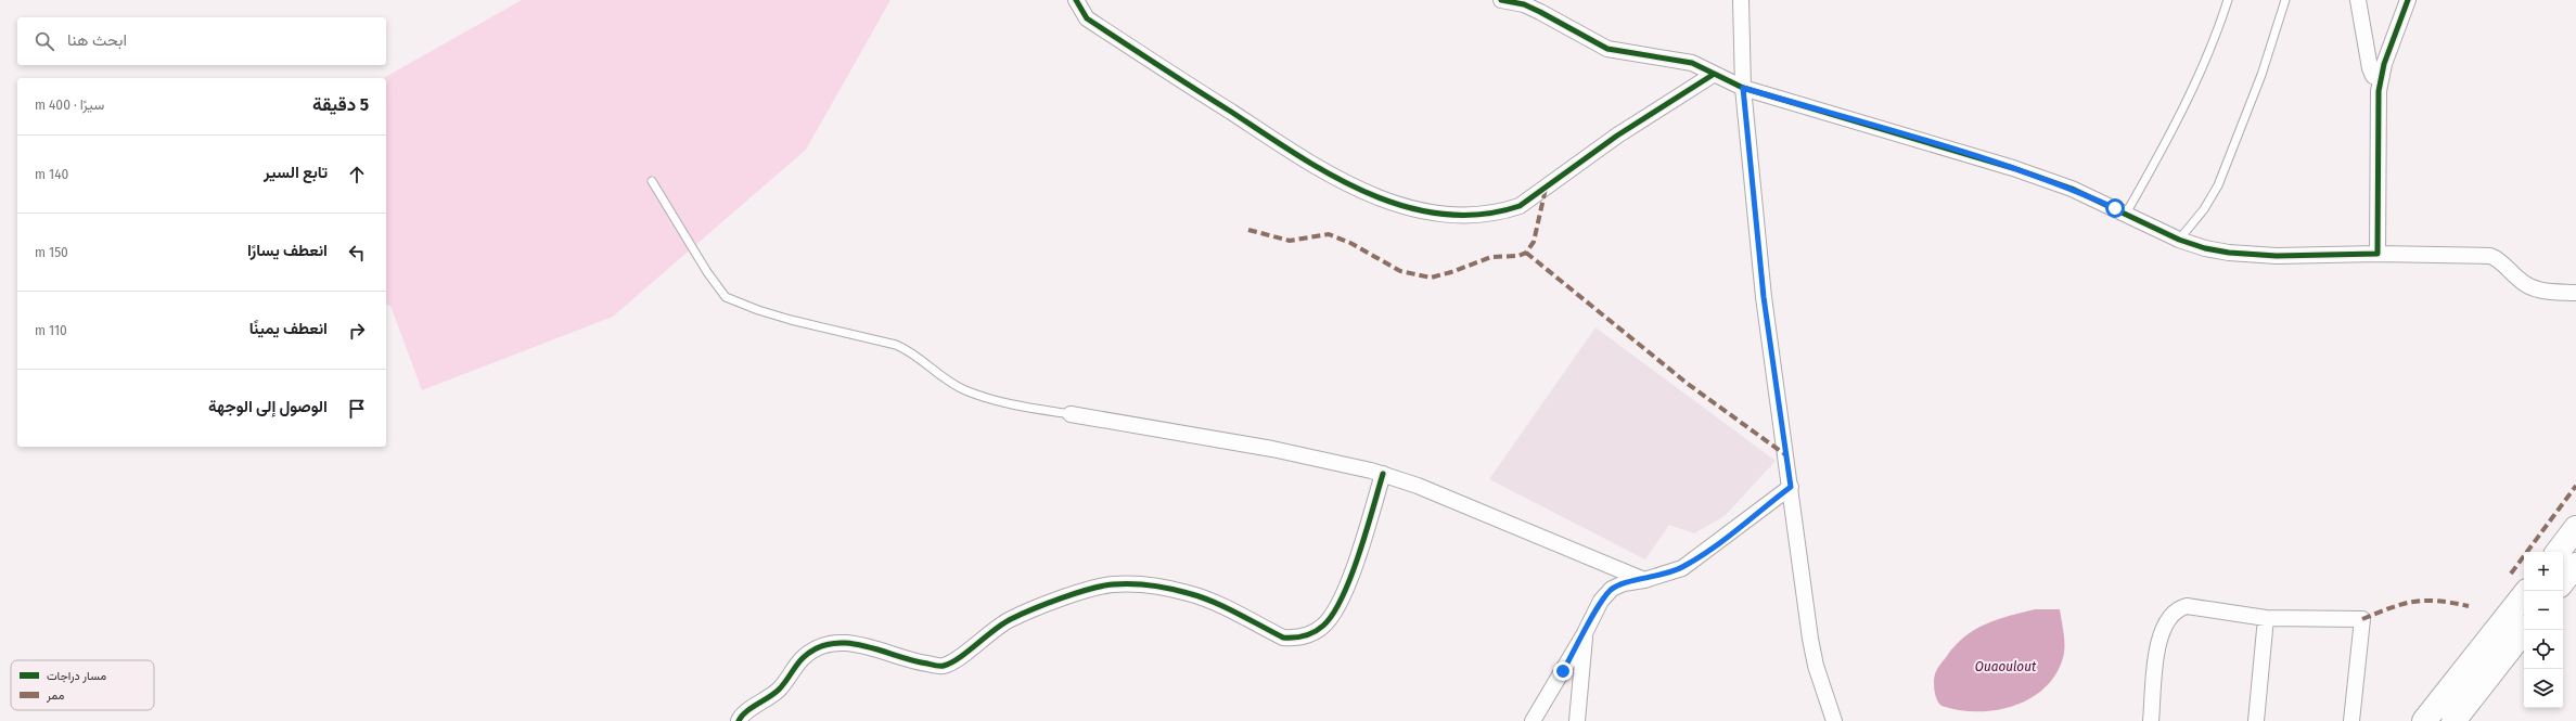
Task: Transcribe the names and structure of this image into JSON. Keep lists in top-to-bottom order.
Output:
{
  "water": ["Ouaoulout"],
  "legend": ["مسار دراجات", "ممر"],
  "page": {
    "search": "ابحث هنا",
    "heading": ["5 دقيقة", "سيرًا · 400 m"],
    "list": [
      ["تابع السير", "140 m"],
      ["انعطف يسارًا", "150 m"],
      ["انعطف يمينًا", "110 m"],
      "الوصول إلى الوجهة"
    ],
    "map_buttons": ["+", "−"]
  }
}
